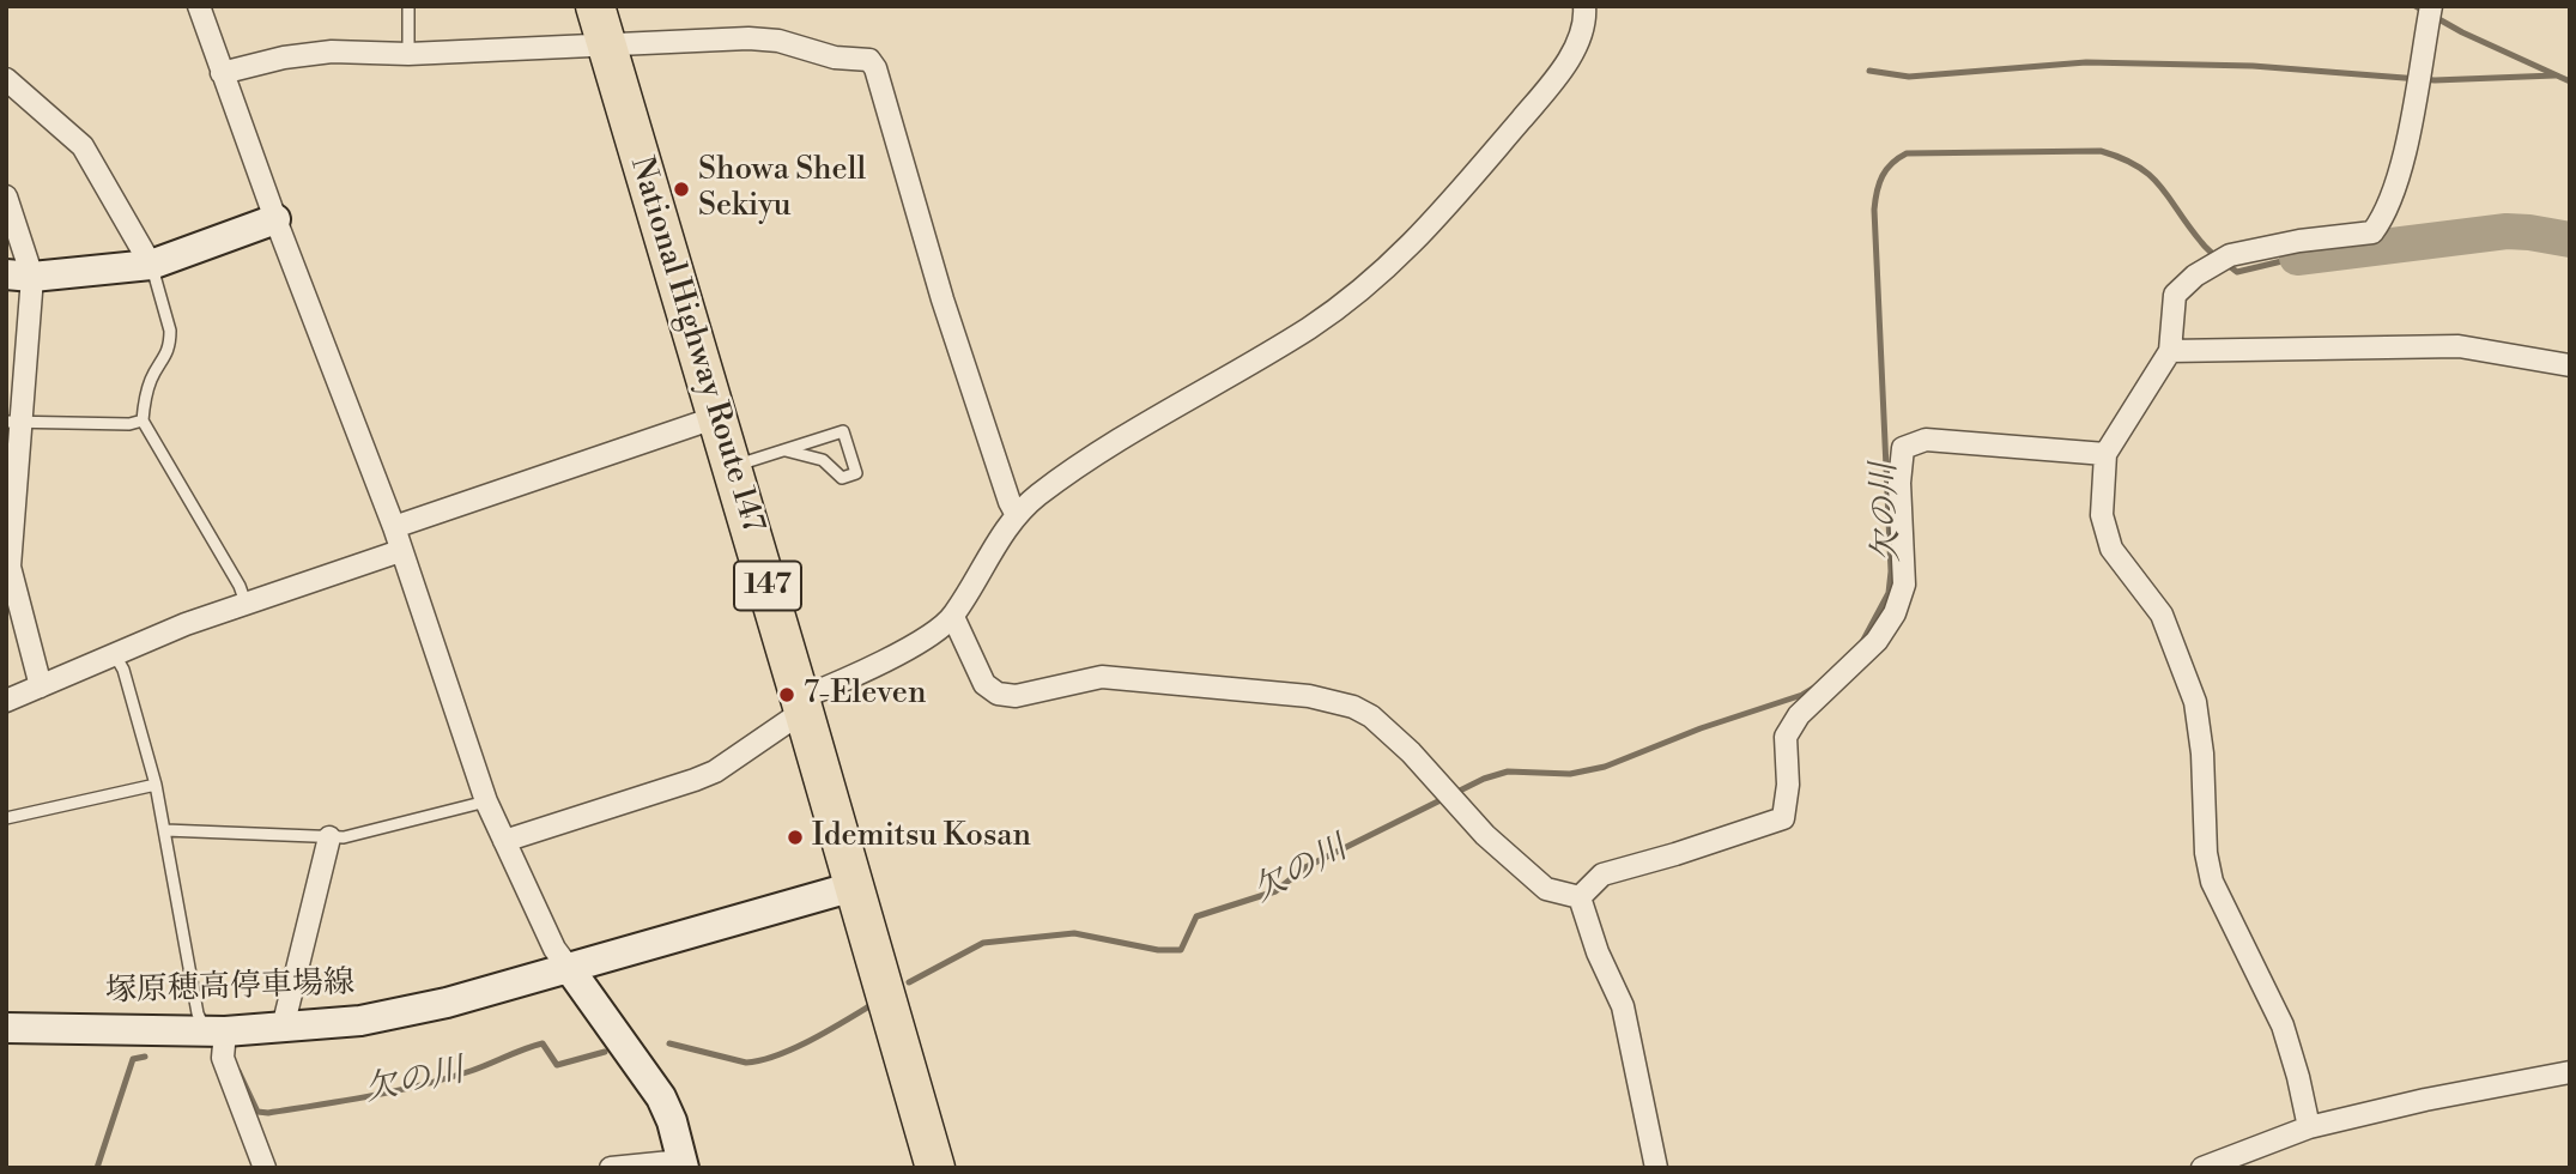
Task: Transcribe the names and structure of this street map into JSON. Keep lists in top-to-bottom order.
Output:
{
  "streets": {
    "highway": ["National Highway Route 147", "147"],
    "main road": ["塚原穂高停車場線"]
  },
  "crossings": [
    ["National Highway Route 147", "塚原穂高停車場線"]
  ],
  "water": ["欠の川"],
  "places": ["Showa Shell Sekiyu", "7-Eleven", "Idemitsu Kosan"]
}
